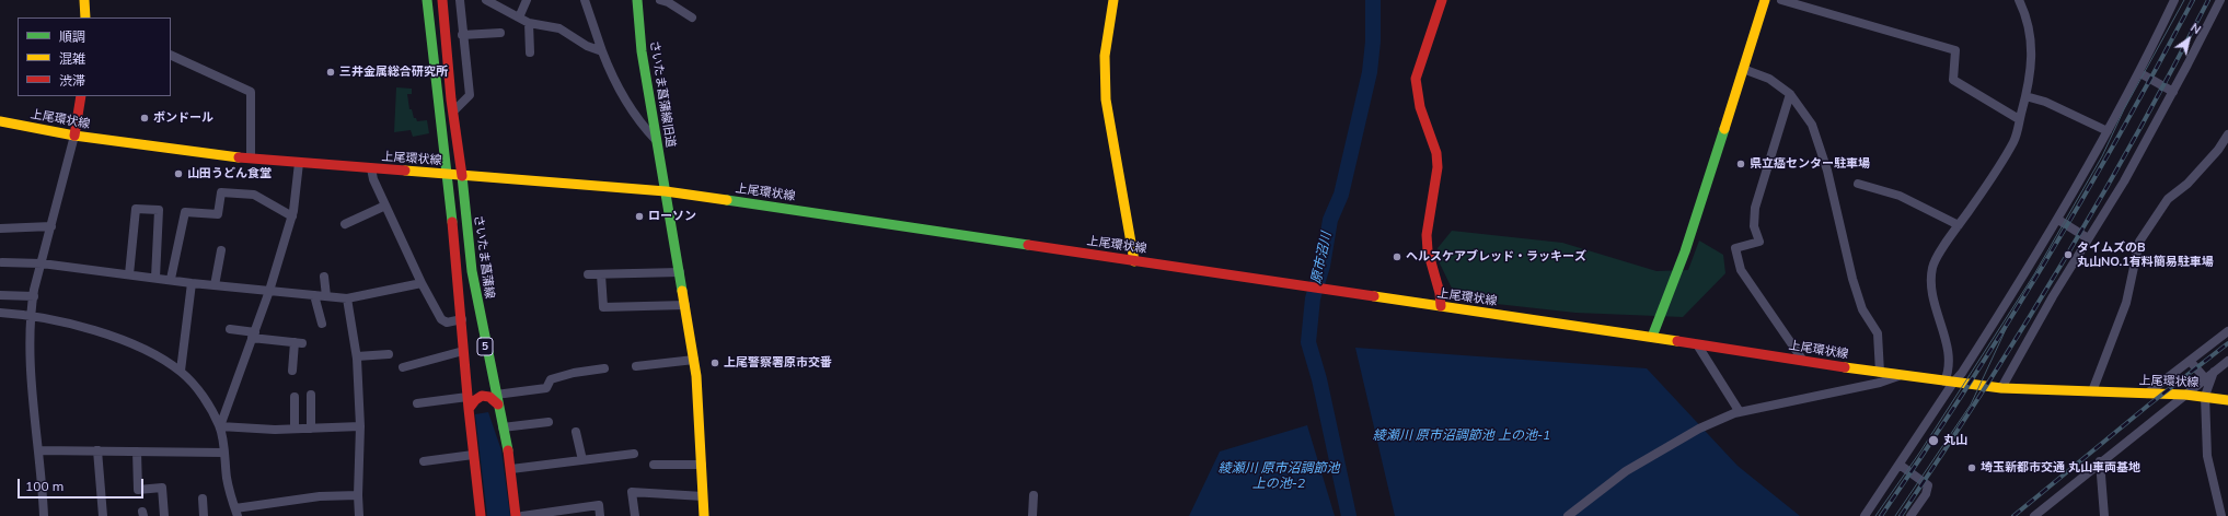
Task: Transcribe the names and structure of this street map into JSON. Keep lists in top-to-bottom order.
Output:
{
  "streets": {
    "main road": [
      "さいたま菖蒲線旧道",
      "上尾環状線",
      "さいたま菖蒲線",
      "5"
    ]
  },
  "crossings": [
    ["さいたま菖蒲線旧道", "上尾環状線"],
    ["上尾環状線", "さいたま菖蒲線"],
    ["上尾環状線", "5"]
  ],
  "water": ["原市沼川", "綾瀬川 原市沼調節池 上の池-1", "綾瀬川 原市沼調節池 上の池-2"],
  "places": [
    "三井金属総合研究所",
    "ボンドール",
    "県立癌センター駐車場",
    "山田うどん食堂",
    "ローソン",
    "タイムズのB 丸山NO.1有料簡易駐車場",
    "ヘルスケアブレッド・ラッキーズ",
    "上尾警察署原市交番",
    "丸山",
    "埼玉新都市交通 丸山車両基地"
  ],
  "legend": ["順調", "混雑", "渋滞"],
  "scale_bar": "100 m",
  "north": "top right"
}
